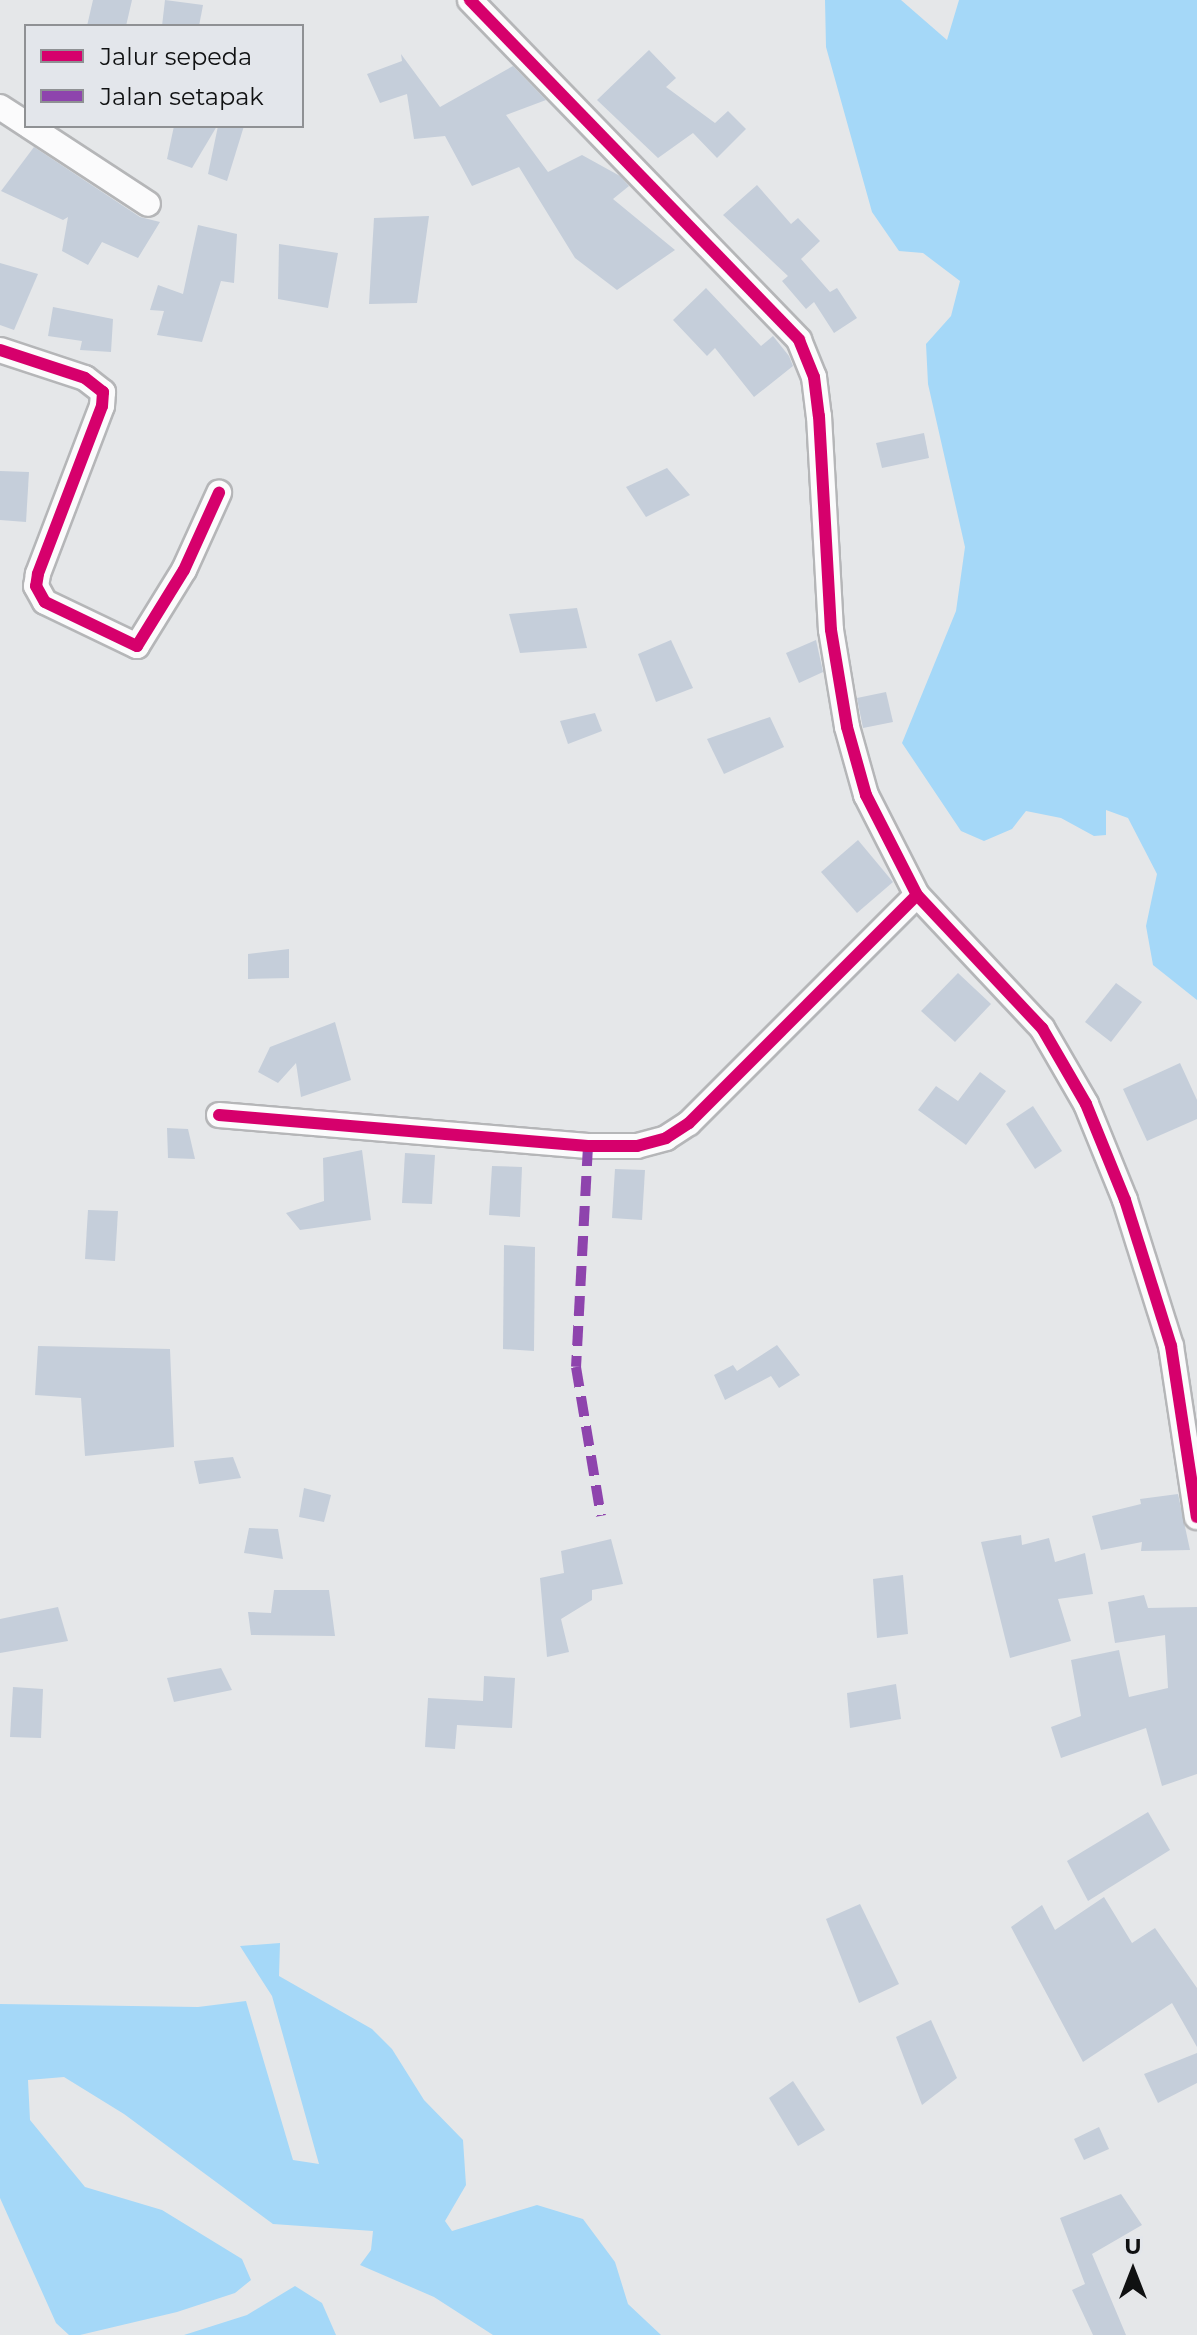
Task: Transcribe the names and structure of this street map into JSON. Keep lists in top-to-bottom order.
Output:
{
  "legend": ["Jalur sepeda", "Jalan setapak"],
  "north": "top"
}
